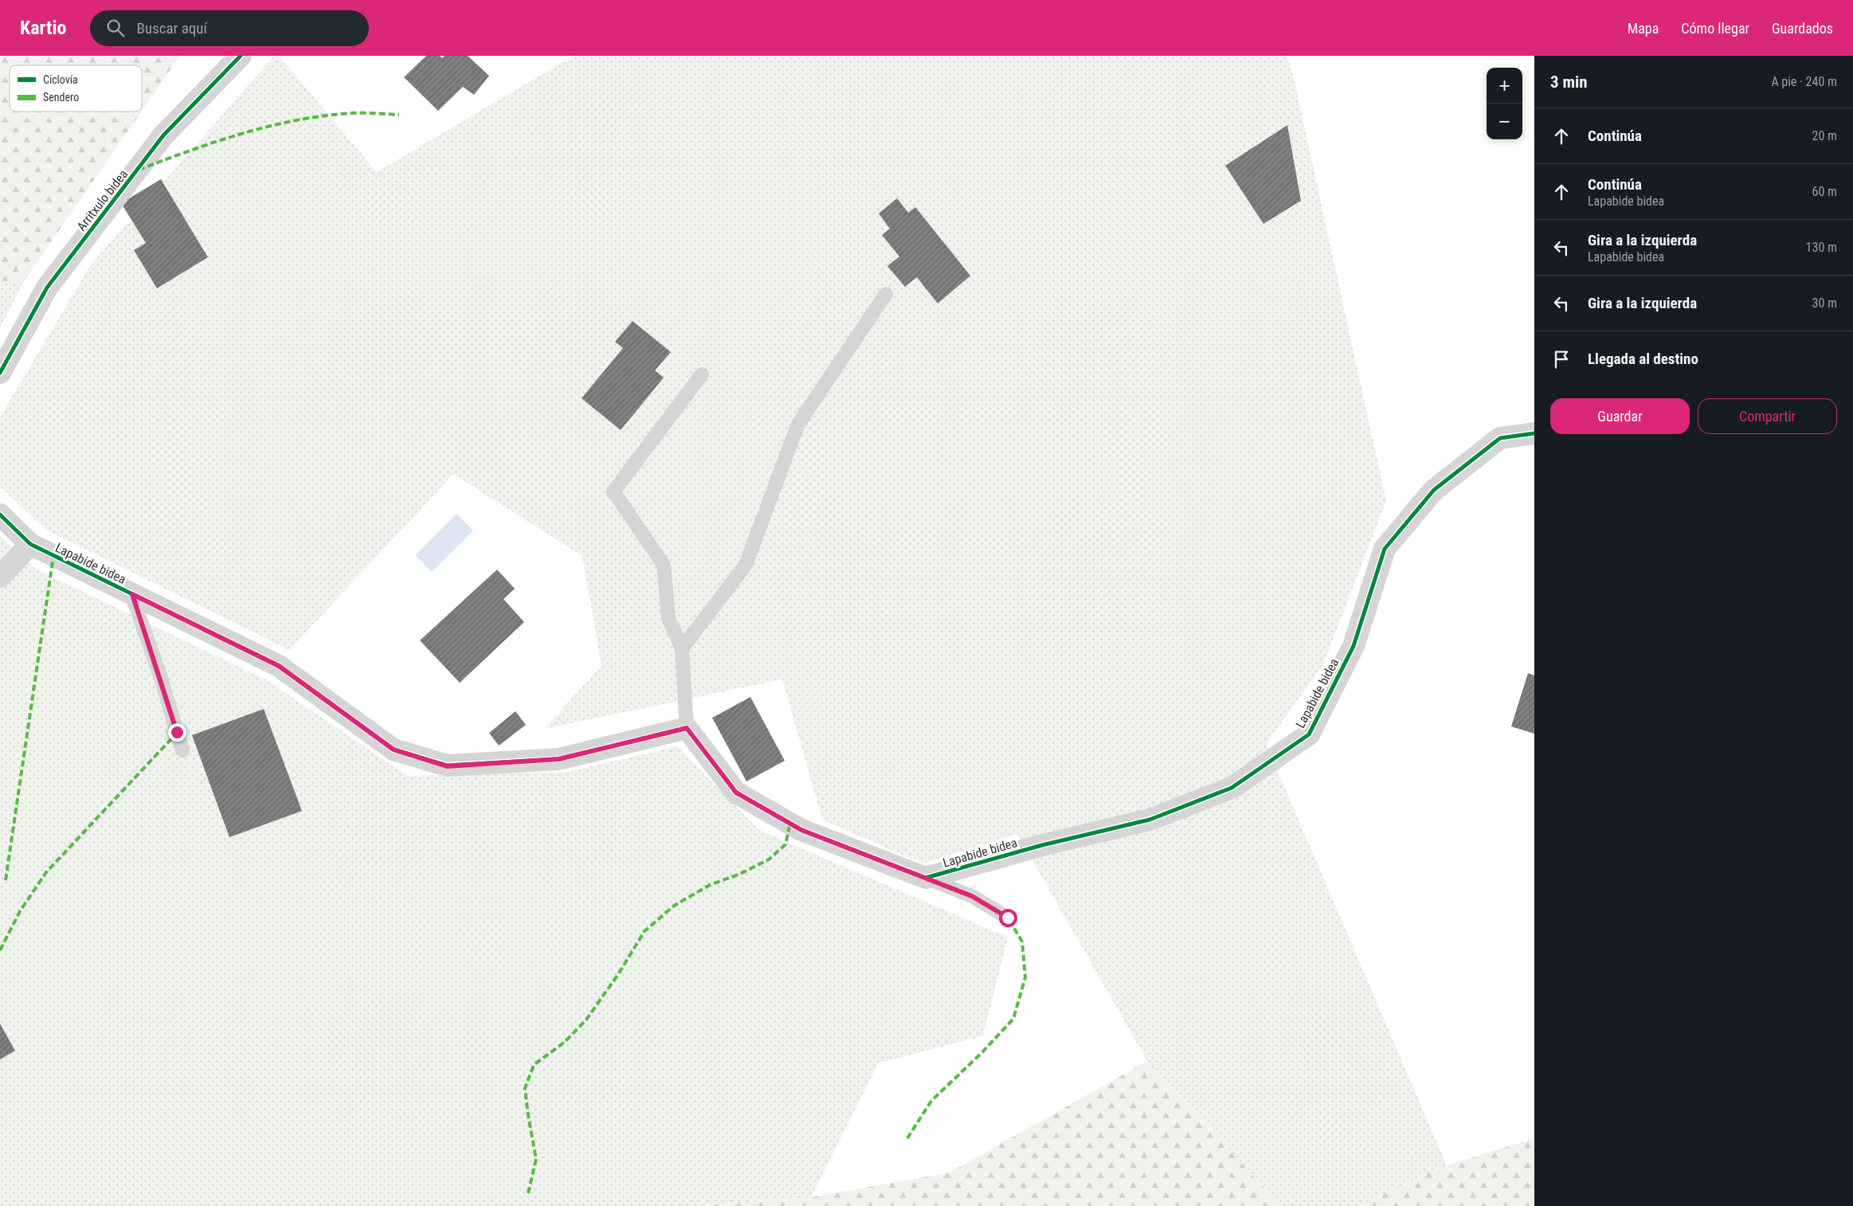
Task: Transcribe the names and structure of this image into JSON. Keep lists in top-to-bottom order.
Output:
{
  "streets": {
    "street": ["Arritxulo bidea", "Lapabide bidea"]
  },
  "legend": ["Ciclovía", "Sendero"],
  "page": {
    "header": "Kartio",
    "search": "Buscar aquí",
    "nav": ["Mapa", "Cómo llegar", "Guardados"],
    "heading": ["3 min", "A pie · 240 m"],
    "map_buttons": ["+", "−"],
    "list": [
      ["Continúa", "20 m"],
      ["Continúa", "Lapabide bidea", "60 m"],
      ["Gira a la izquierda", "Lapabide bidea", "130 m"],
      ["Gira a la izquierda", "30 m"],
      "Llegada al destino"
    ],
    "buttons": ["Guardar", "Compartir"]
  }
}
